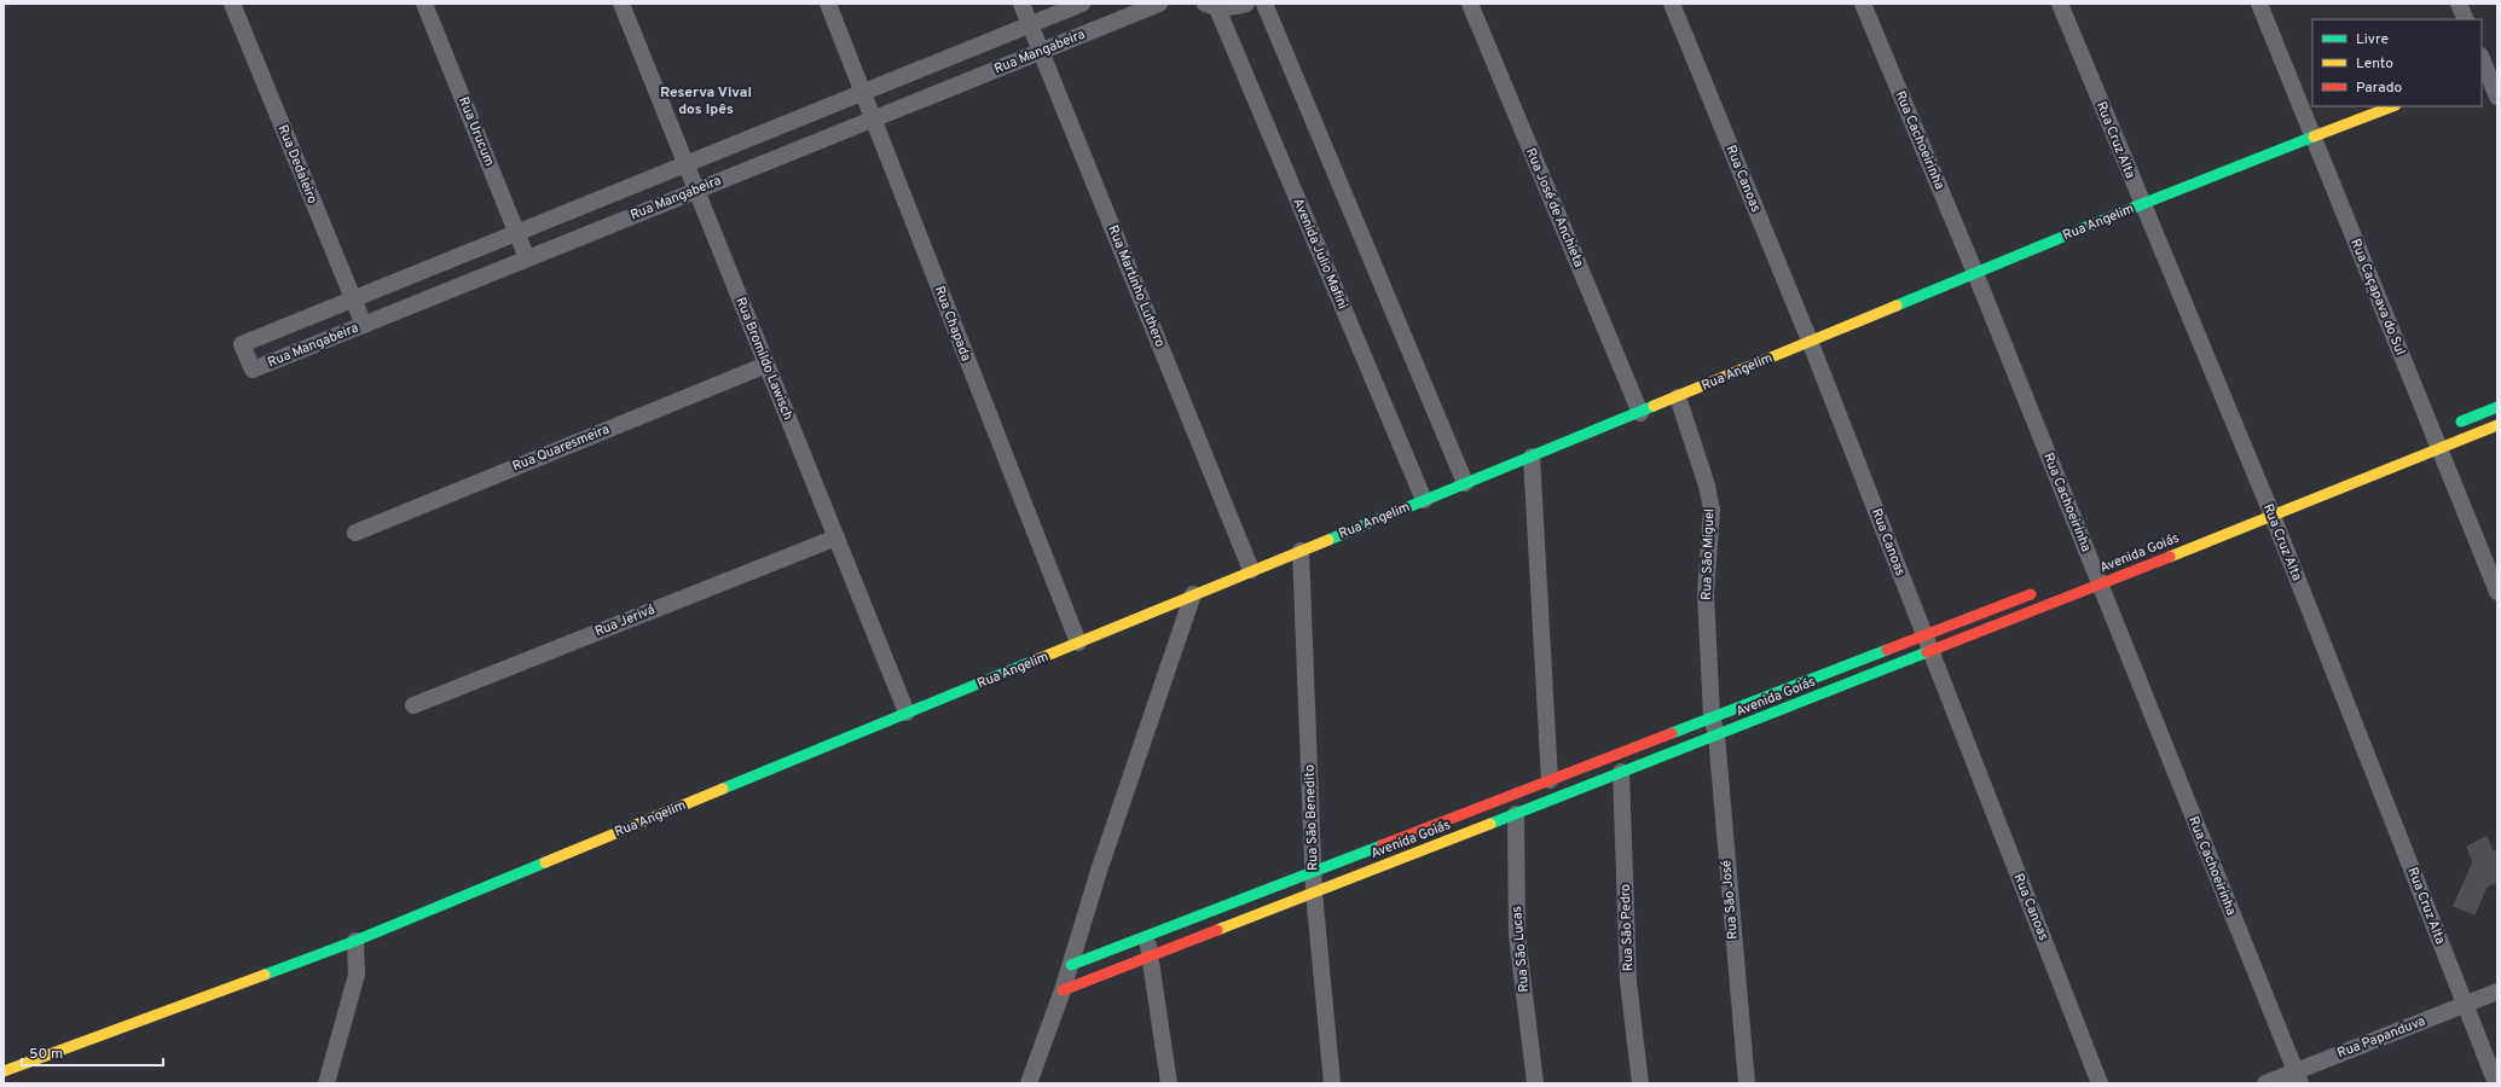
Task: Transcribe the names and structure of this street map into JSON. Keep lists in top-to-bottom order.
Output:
{
  "streets": {
    "street": [
      "Rua Mangabeira",
      "Rua Urucum",
      "Rua Cachoeirinha",
      "Rua Cruz Alta",
      "Rua Dedaleiro",
      "Rua Canoas",
      "Rua José de Anchieta",
      "Rua Angelim",
      "Avenida Julio Mafini",
      "Rua Martinho Luthero",
      "Rua Caçapava do Sul",
      "Rua Chapada",
      "Rua Bromildo Lawisch",
      "Rua Quaresmeira",
      "Avenida Goiás",
      "Rua São Miguel",
      "Rua Jerivá",
      "Rua São Benedito",
      "Rua São José",
      "Rua São Pedro",
      "Rua São Lucas",
      "Rua Papanduva"
    ]
  },
  "crossings": [
    ["Rua Mangabeira", "Rua Urucum"],
    ["Rua Mangabeira", "Rua Dedaleiro"],
    ["Rua Mangabeira", "Rua Martinho Luthero"],
    ["Rua Mangabeira", "Rua Chapada"],
    ["Rua Mangabeira", "Rua Bromildo Lawisch"],
    ["Rua Cachoeirinha", "Rua Angelim"],
    ["Rua Cachoeirinha", "Avenida Goiás"],
    ["Rua Cachoeirinha", "Rua Papanduva"],
    ["Rua Cruz Alta", "Rua Angelim"],
    ["Rua Cruz Alta", "Avenida Goiás"],
    ["Rua Cruz Alta", "Rua Papanduva"],
    ["Rua Canoas", "Rua Angelim"],
    ["Rua Canoas", "Avenida Goiás"],
    ["Rua José de Anchieta", "Rua Angelim"],
    ["Rua Angelim", "Avenida Julio Mafini"],
    ["Rua Angelim", "Rua Martinho Luthero"],
    ["Rua Angelim", "Rua Caçapava do Sul"],
    ["Rua Angelim", "Rua Chapada"],
    ["Rua Angelim", "Rua Bromildo Lawisch"],
    ["Rua Angelim", "Rua São Miguel"],
    ["Rua Angelim", "Rua São Benedito"],
    ["Rua Caçapava do Sul", "Avenida Goiás"],
    ["Rua Bromildo Lawisch", "Rua Quaresmeira"],
    ["Rua Bromildo Lawisch", "Rua Jerivá"],
    ["Avenida Goiás", "Rua São Miguel"],
    ["Avenida Goiás", "Rua São Benedito"],
    ["Avenida Goiás", "Rua São José"],
    ["Avenida Goiás", "Rua São Pedro"],
    ["Avenida Goiás", "Rua São Lucas"],
    ["Rua São Miguel", "Rua São José"]
  ],
  "districts": ["Reserva Vival dos Ipês"],
  "legend": ["Livre", "Lento", "Parado"],
  "scale_bar": "50 m"
}
